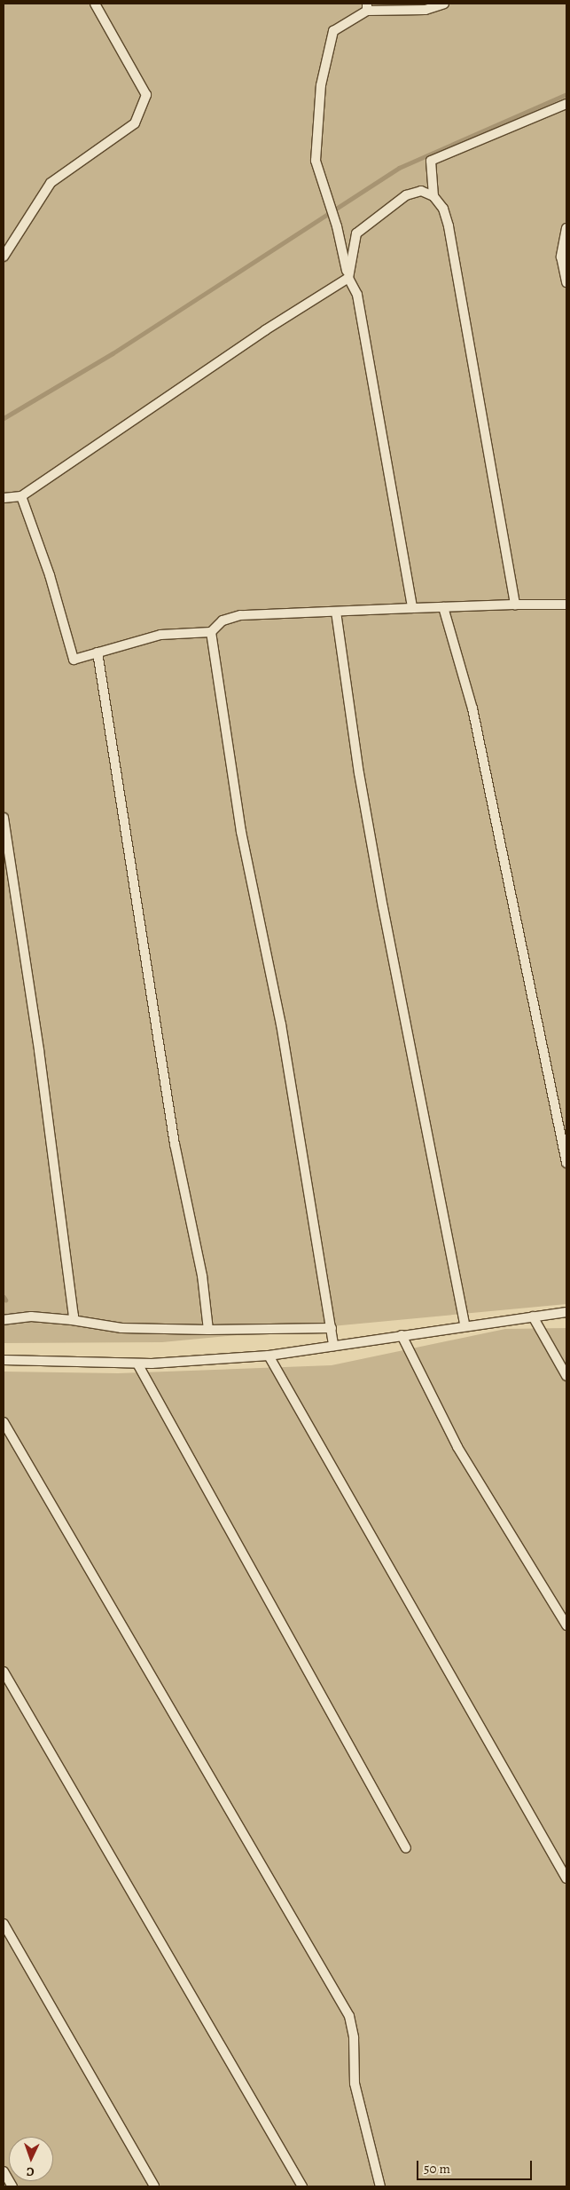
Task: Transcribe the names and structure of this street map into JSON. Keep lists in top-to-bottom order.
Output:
{
  "scale_bar": "50 m",
  "north": "bottom"
}
